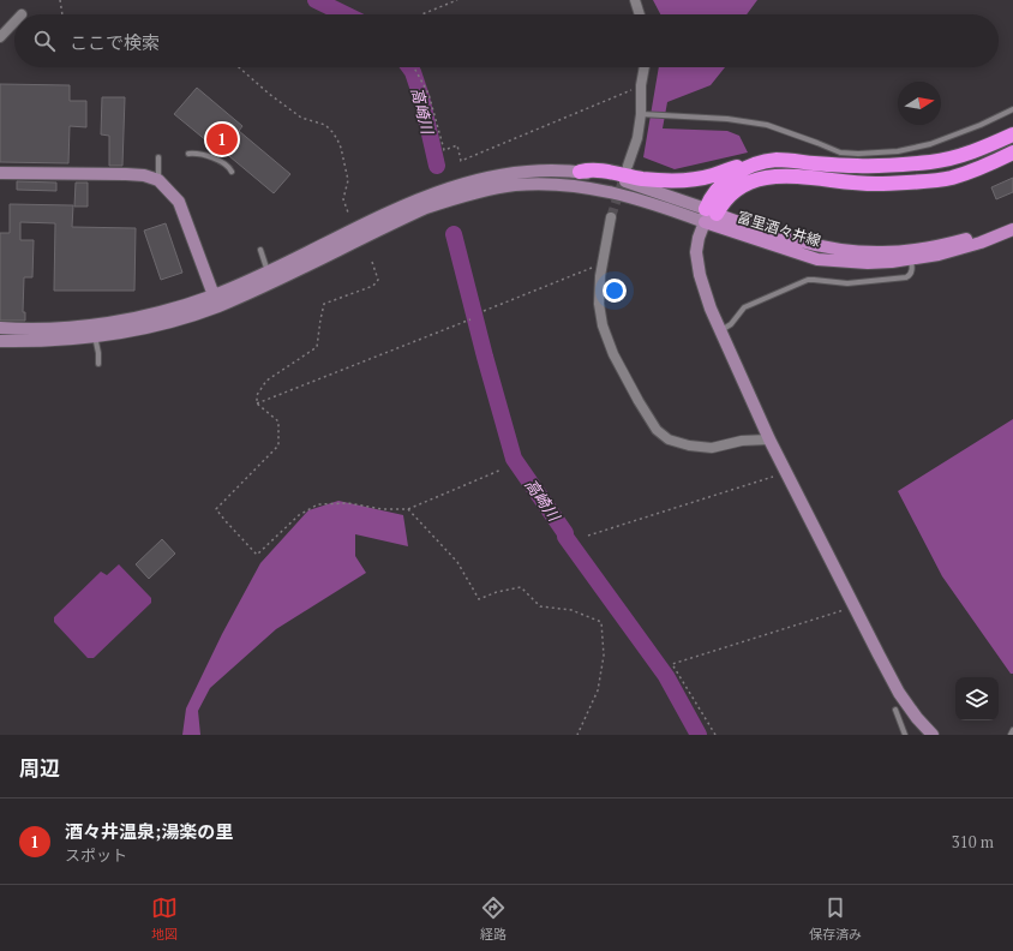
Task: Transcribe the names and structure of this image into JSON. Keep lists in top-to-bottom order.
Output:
{
  "streets": {
    "main road": ["富里酒々井線"]
  },
  "water": ["高崎川"],
  "north": "right",
  "page": {
    "search": "ここで検索",
    "pins": "1",
    "heading": "周辺",
    "list": [
      {
        "mark": "1",
        "name": "酒々井温泉;湯楽の里",
        "note": "スポット",
        "value": "310 m"
      }
    ],
    "nav": ["地図", "経路", "保存済み"]
  }
}
